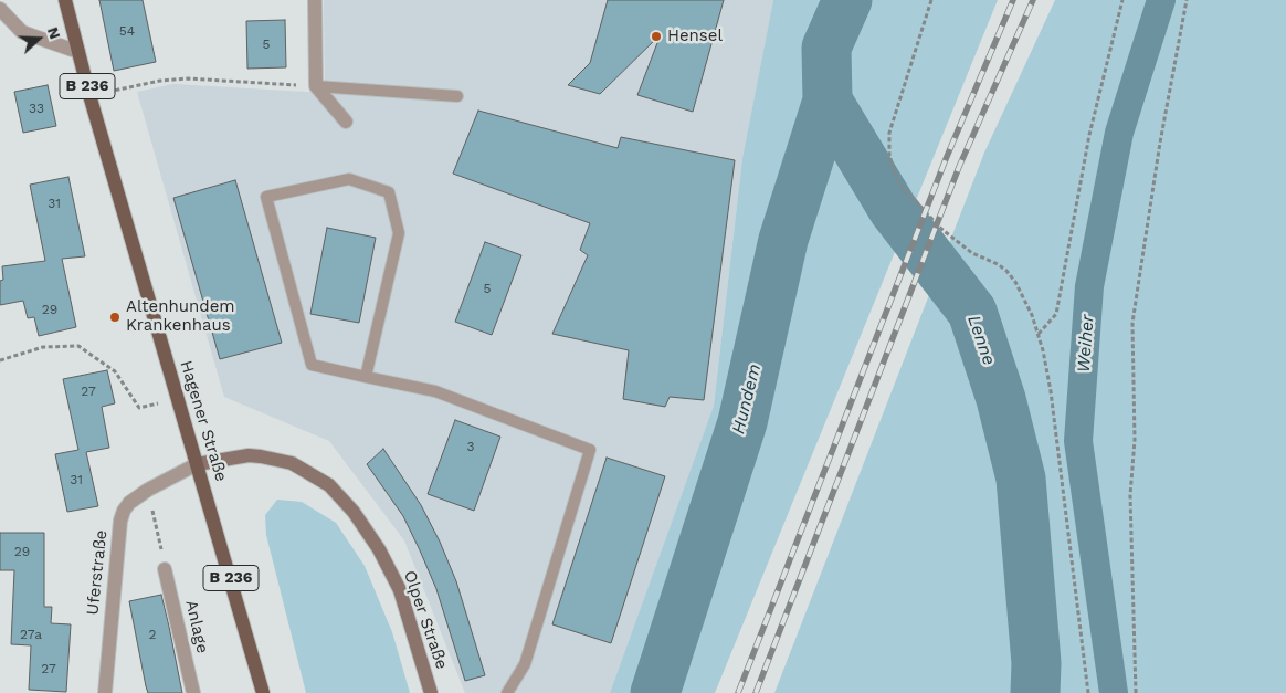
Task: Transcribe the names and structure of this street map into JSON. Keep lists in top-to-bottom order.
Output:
{
  "streets": {
    "main road": ["B 236", "Hagener Straße", "Olper Straße"],
    "street": ["Uferstraße", "Anlage"]
  },
  "crossings": [
    ["Hagener Straße", "Uferstraße"],
    ["Hagener Straße", "Olper Straße"],
    ["Uferstraße", "Olper Straße"]
  ],
  "water": ["Lenne", "Weiher", "Hundem"],
  "places": ["Hensel", "Altenhundem Krankenhaus"],
  "house_numbers": [
    "54",
    "5",
    "33",
    "31",
    "5",
    "29",
    "27",
    "3",
    "31",
    "29",
    "27a",
    "2",
    "27"
  ],
  "north": "right"
}
